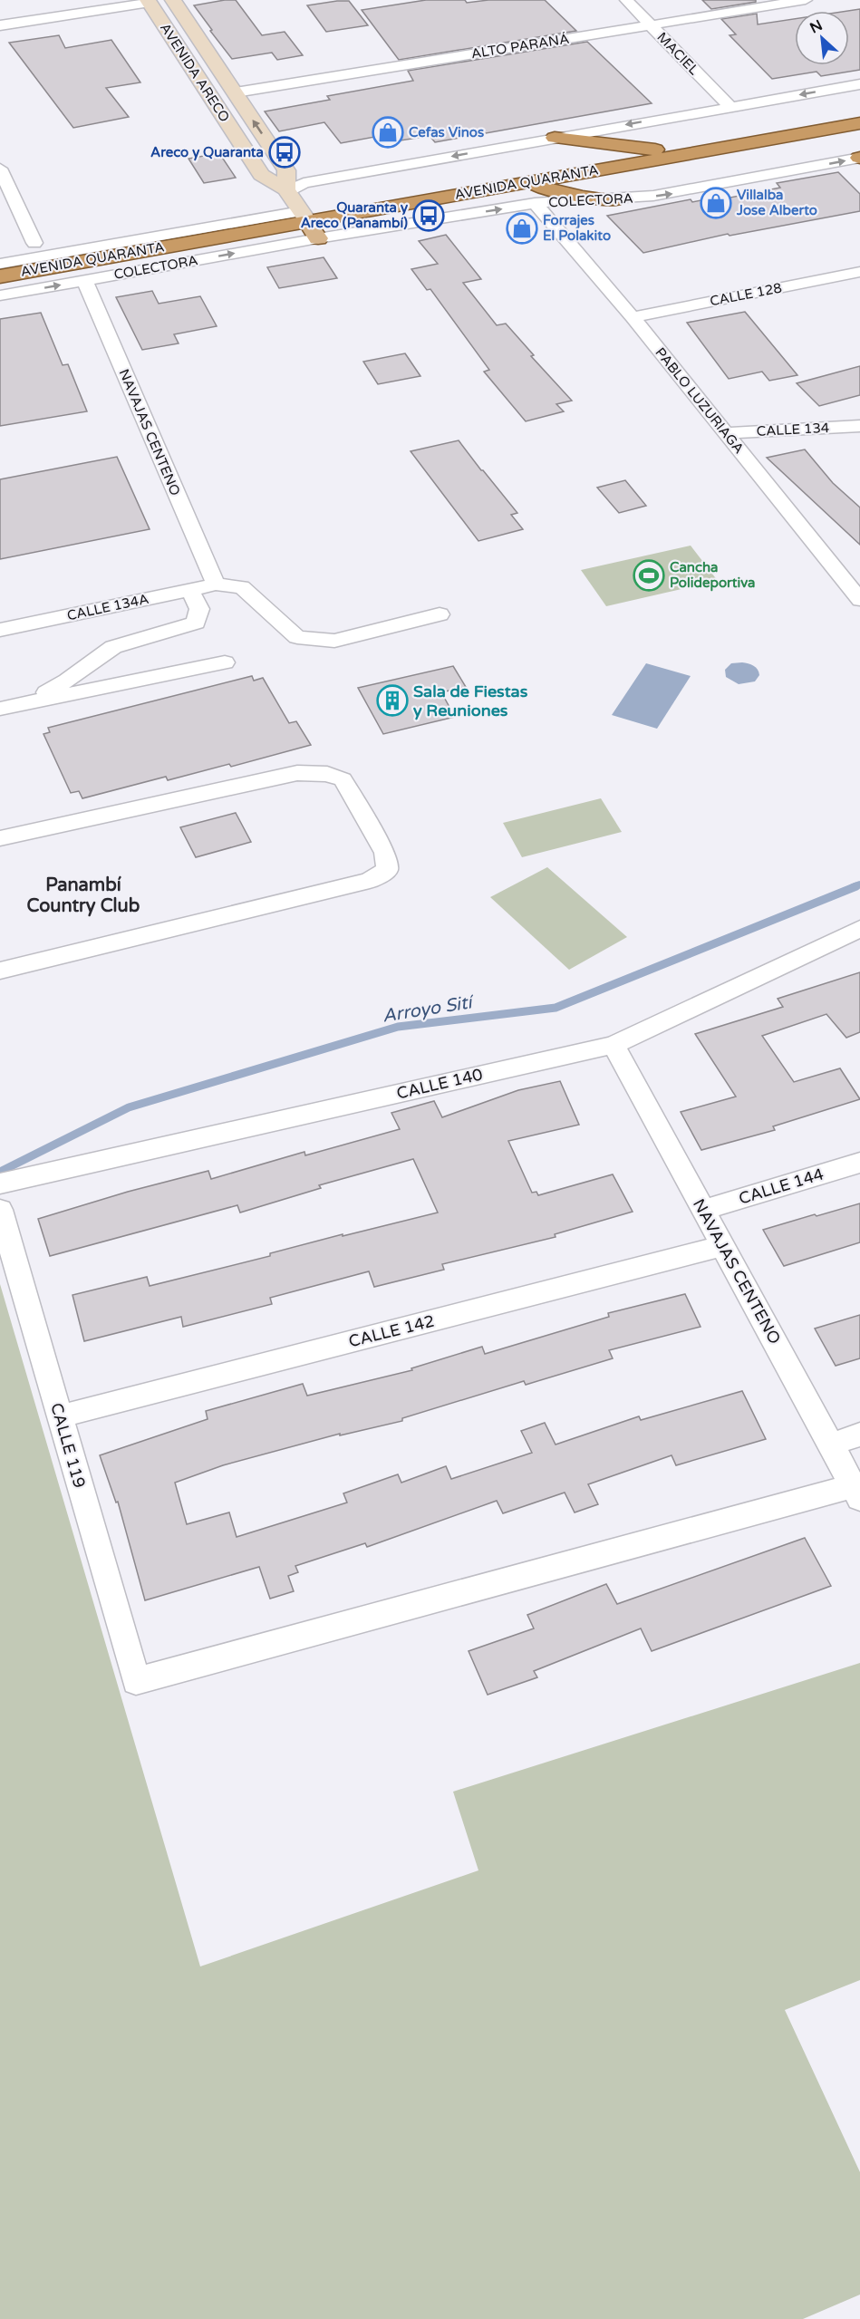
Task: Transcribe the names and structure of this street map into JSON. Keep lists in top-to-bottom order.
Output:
{
  "streets": {
    "highway": ["AVENIDA QUARANTA"],
    "main road": ["AVENIDA ARECO"],
    "street": [
      "ALTO PARANÁ",
      "MACIEL",
      "COLECTORA",
      "CALLE 128",
      "PABLO LUZURIAGA",
      "CALLE 134",
      "NAVAJAS CENTENO",
      "CALLE 134A",
      "CALLE 140",
      "CALLE 144",
      "CALLE 142",
      "CALLE 119"
    ]
  },
  "crossings": [
    ["ALTO PARANÁ", "MACIEL"],
    ["ALTO PARANÁ", "AVENIDA ARECO"],
    ["MACIEL", "COLECTORA"],
    ["AVENIDA ARECO", "AVENIDA QUARANTA"],
    ["AVENIDA ARECO", "COLECTORA"],
    ["AVENIDA QUARANTA", "COLECTORA"],
    ["COLECTORA", "PABLO LUZURIAGA"],
    ["COLECTORA", "NAVAJAS CENTENO"],
    ["CALLE 128", "PABLO LUZURIAGA"],
    ["PABLO LUZURIAGA", "CALLE 134"],
    ["NAVAJAS CENTENO", "CALLE 134A"],
    ["NAVAJAS CENTENO", "CALLE 140"],
    ["NAVAJAS CENTENO", "CALLE 144"],
    ["NAVAJAS CENTENO", "CALLE 142"],
    ["NAVAJAS CENTENO", "CALLE 119"],
    ["CALLE 142", "CALLE 119"]
  ],
  "districts": ["Panambí Country Club"],
  "water": ["Arroyo Sití"],
  "places": {
    "shop": ["Cefas Vinos", "Villalba Jose Alberto", "Forrajes El Polakito"],
    "bus stop": ["Areco y Quaranta", "Quaranta y Areco (Panambí)"],
    "sports": ["Cancha Polideportiva"],
    "building": ["Sala de Fiestas y Reuniones"]
  },
  "north": "top left"
}
